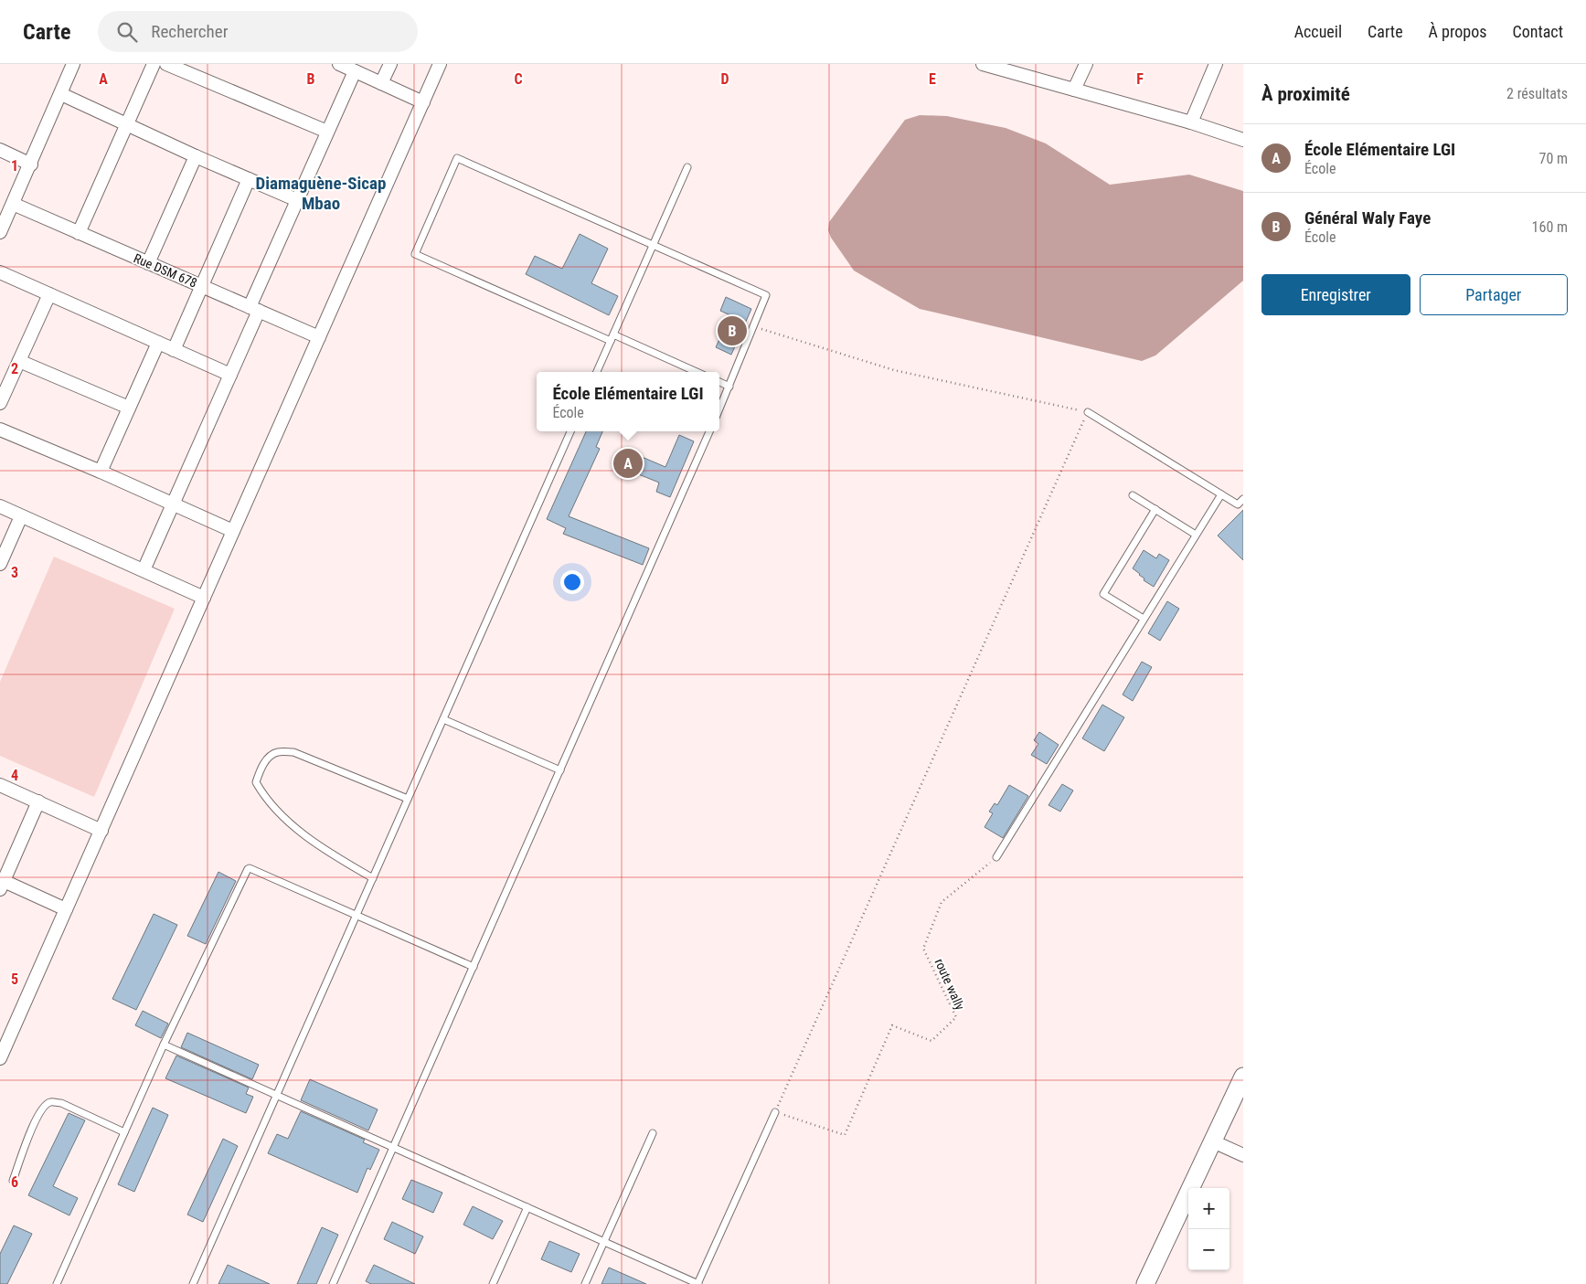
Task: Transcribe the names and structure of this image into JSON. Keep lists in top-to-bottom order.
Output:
{
  "streets": {
    "street": ["Rue DSM 678"],
    "path": ["route wally"]
  },
  "districts": ["Diamaguène-Sicap Mbao"],
  "page": {
    "header": "Carte",
    "search": "Rechercher",
    "nav": [
      "Accueil",
      "Carte",
      "À propos",
      "Contact"
    ],
    "heading": ["À proximité", "2 résultats"],
    "list": [
      {
        "mark": "A",
        "name": "École Elémentaire LGI",
        "note": "École",
        "value": "70 m"
      },
      {
        "mark": "B",
        "name": "Général Waly Faye",
        "note": "École",
        "value": "160 m"
      }
    ],
    "buttons": ["Enregistrer", "Partager"],
    "pins": ["B", "A"],
    "popup": ["École Elémentaire LGI", "École"],
    "map_buttons": ["+", "−"]
  },
  "grid": {
    "columns": [
      "A",
      "B",
      "C",
      "D",
      "E",
      "F"
    ],
    "rows": [
      "1",
      "2",
      "3",
      "4",
      "5",
      "6"
    ]
  }
}
